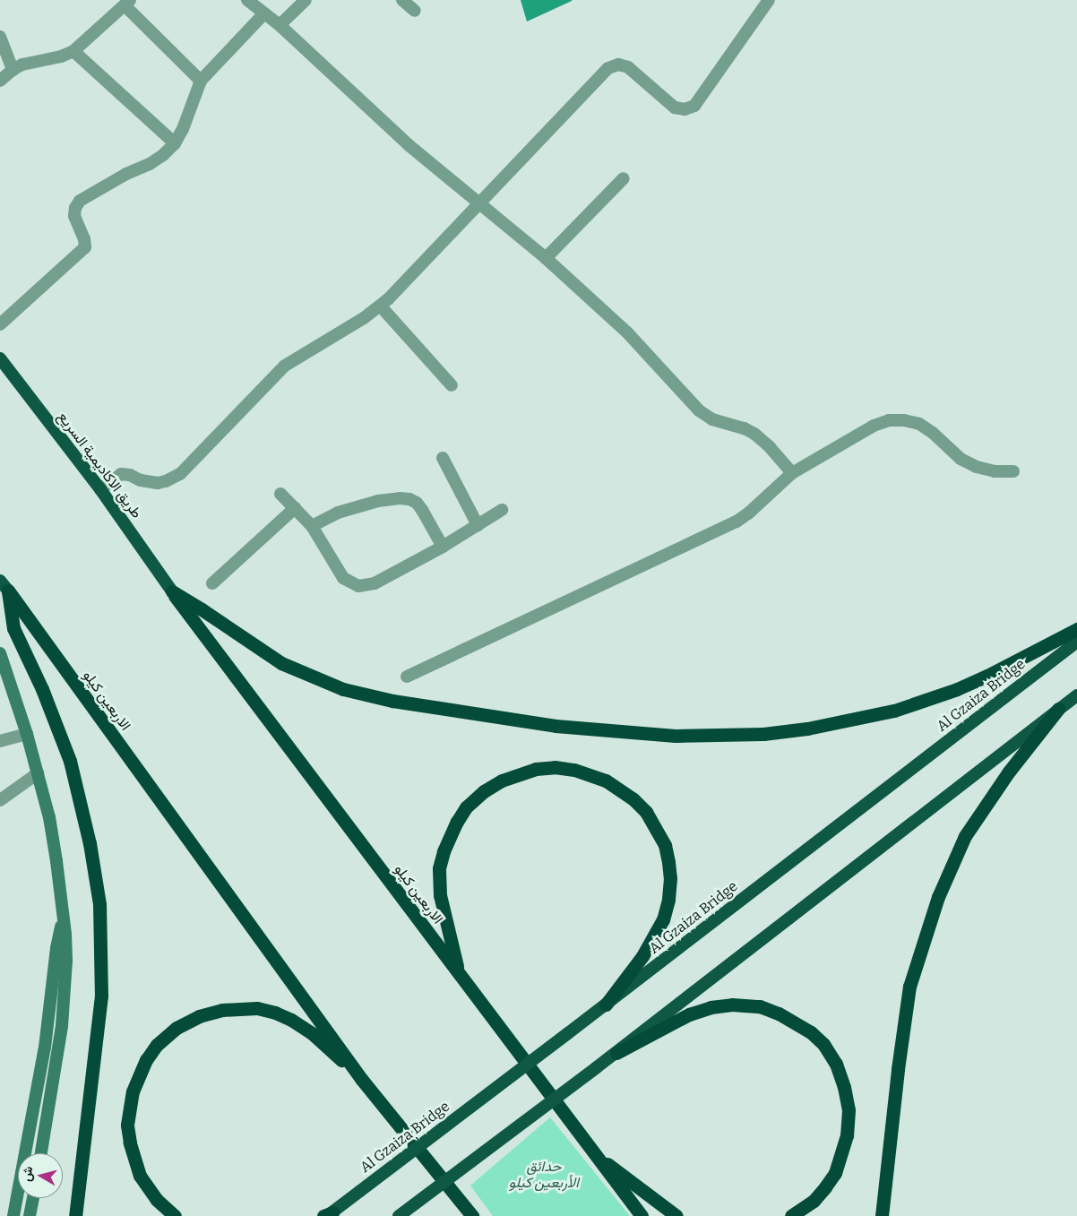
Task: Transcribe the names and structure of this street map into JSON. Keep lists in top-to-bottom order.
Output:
{
  "streets": {
    "highway": ["طريق الاكاديمية السريع", "Al Gzaiza Bridge", "الاربعين كيلو"]
  },
  "crossings": [
    ["طريق الاكاديمية السريع", "الاربعين كيلو"]
  ],
  "parks": ["حدائق الأربعين كيلو"],
  "north": "left"
}
